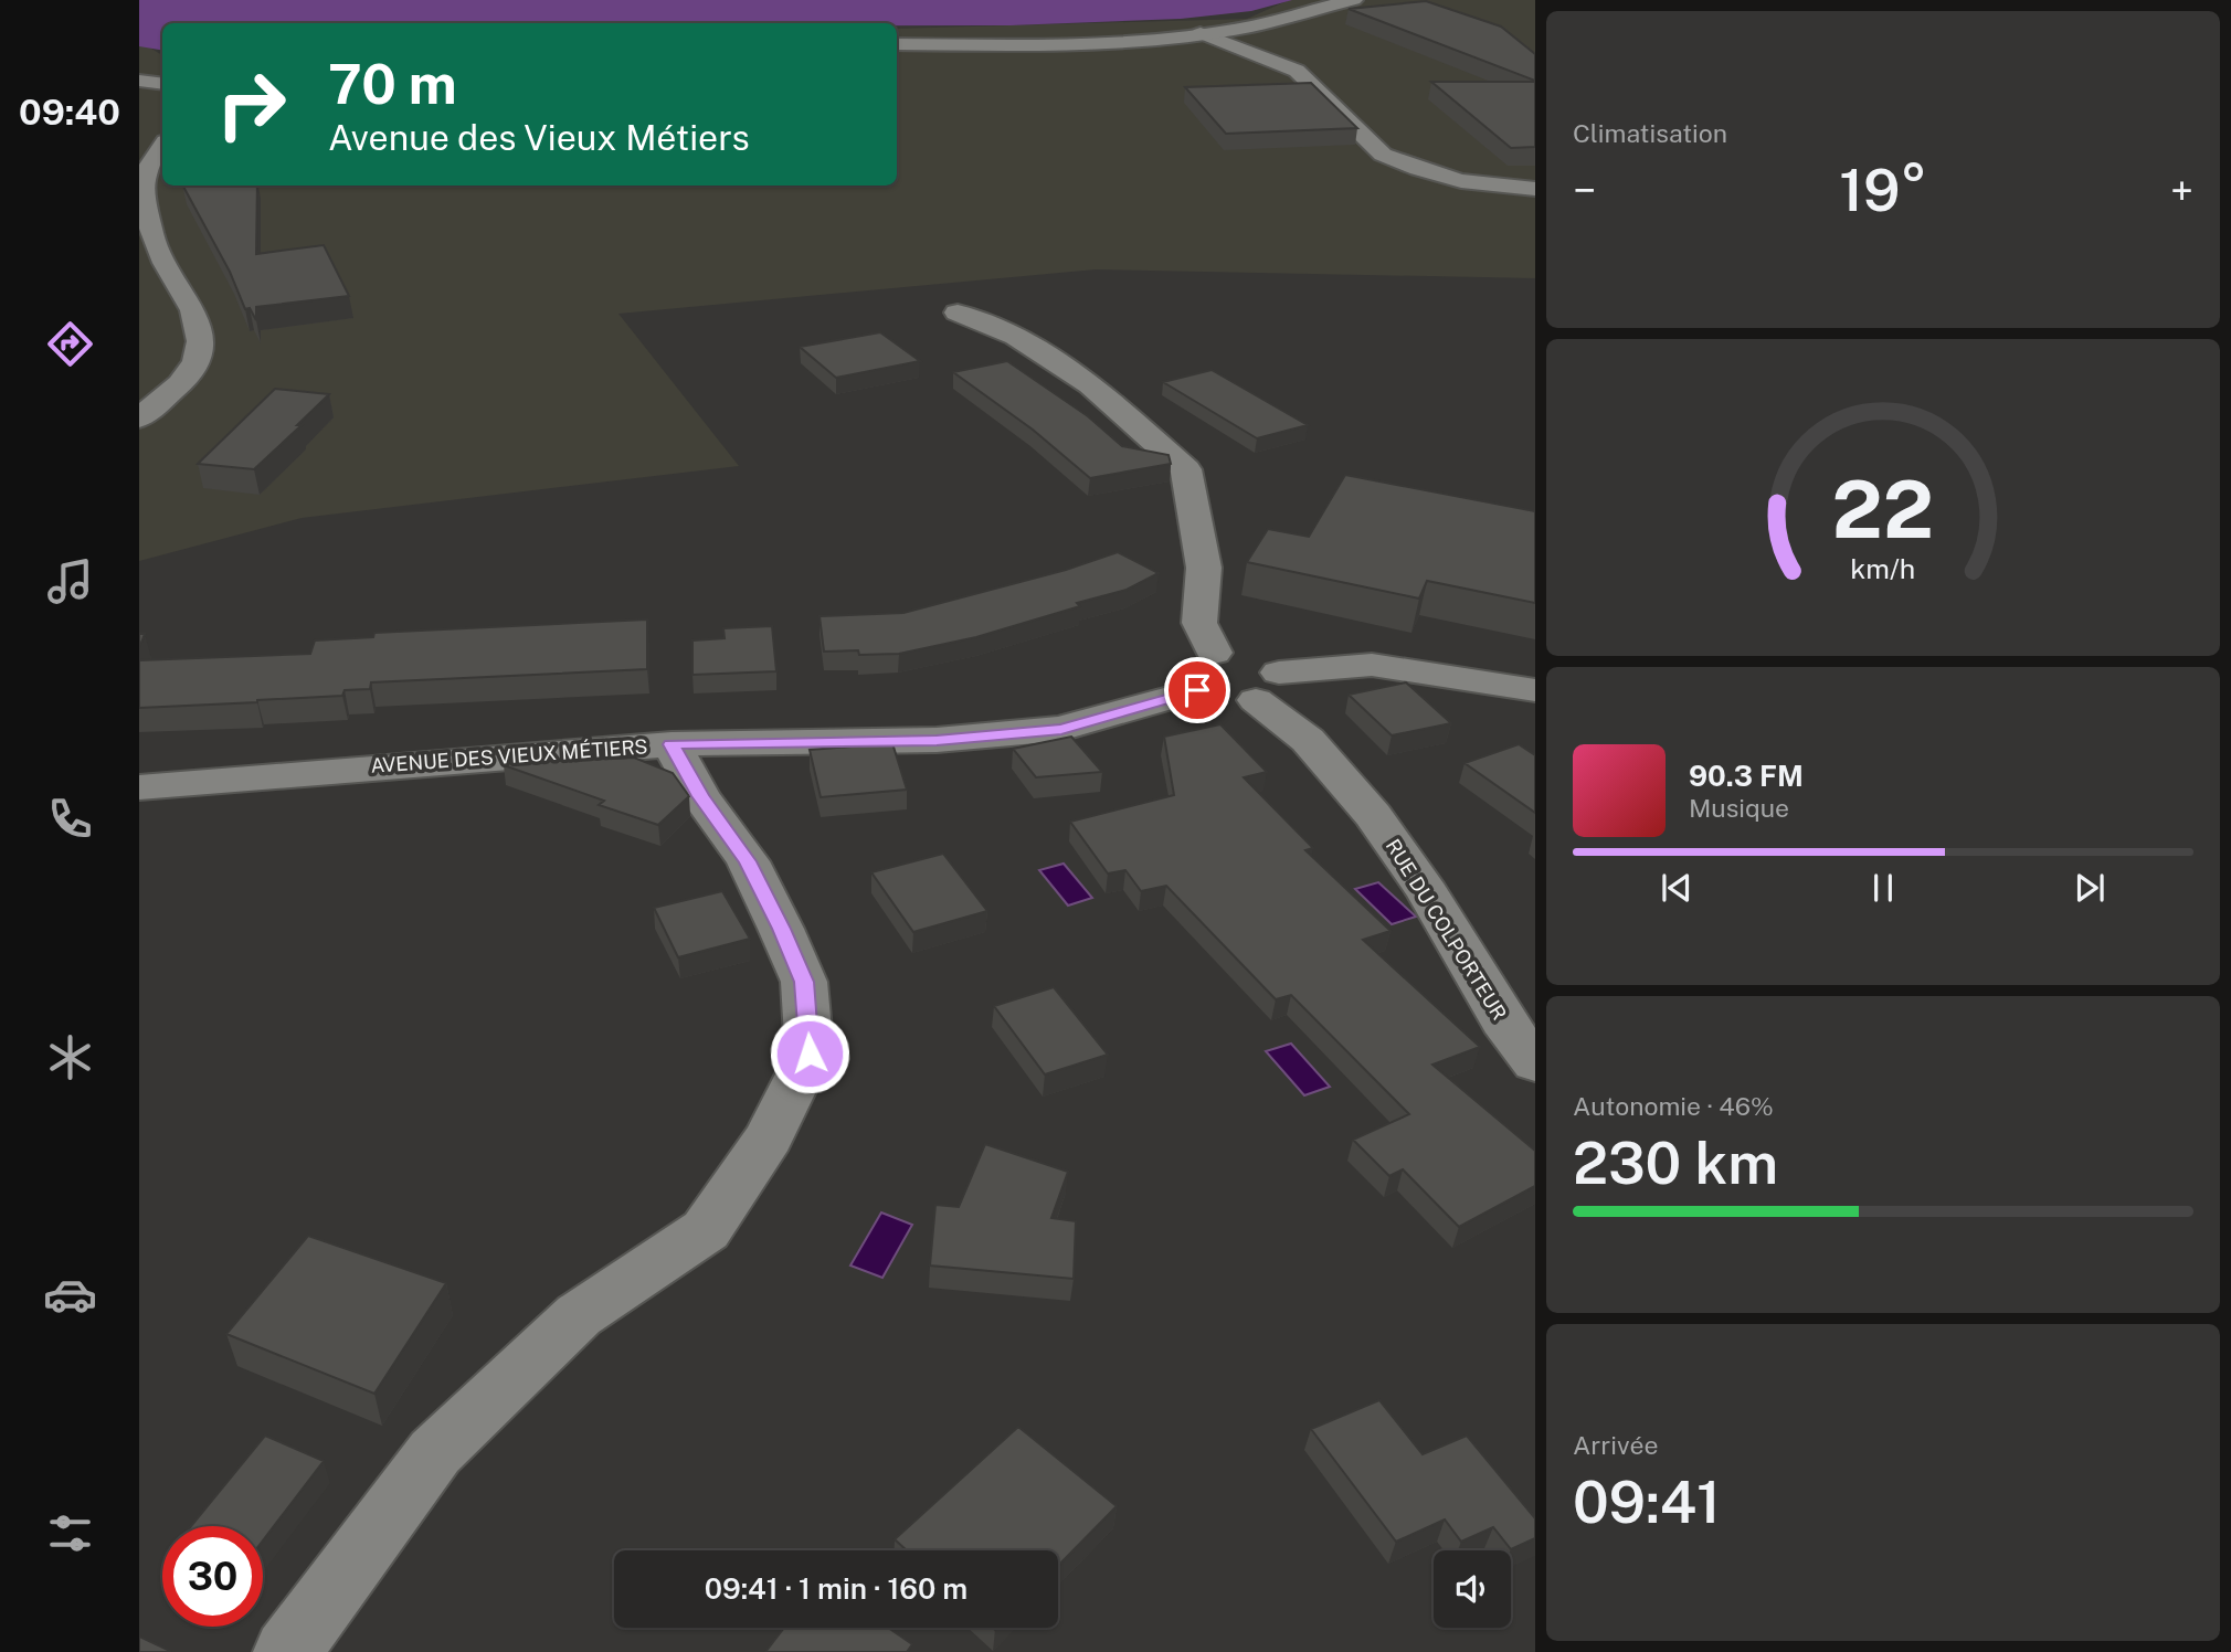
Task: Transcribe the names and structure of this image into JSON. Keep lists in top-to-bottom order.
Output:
{
  "streets": {
    "street": ["AVENUE DES VIEUX MÉTIERS", "RUE DU COLPORTEUR"]
  },
  "page": {
    "tabs": "09:40",
    "tile": [
      "Climatisation",
      ["Autonomie · 46%", "230 km"],
      ["Arrivée", "09:41"]
    ],
    "turn": ["70 m", "Avenue des Vieux Métiers"],
    "heat": ["−", "19°", "+"],
    "song": ["90.3 FM", "Musique"],
    "limit": "30",
    "trip": "09:41 · 1 min · 160 m",
    "gauge": ["22", "km/h"]
  }
}
